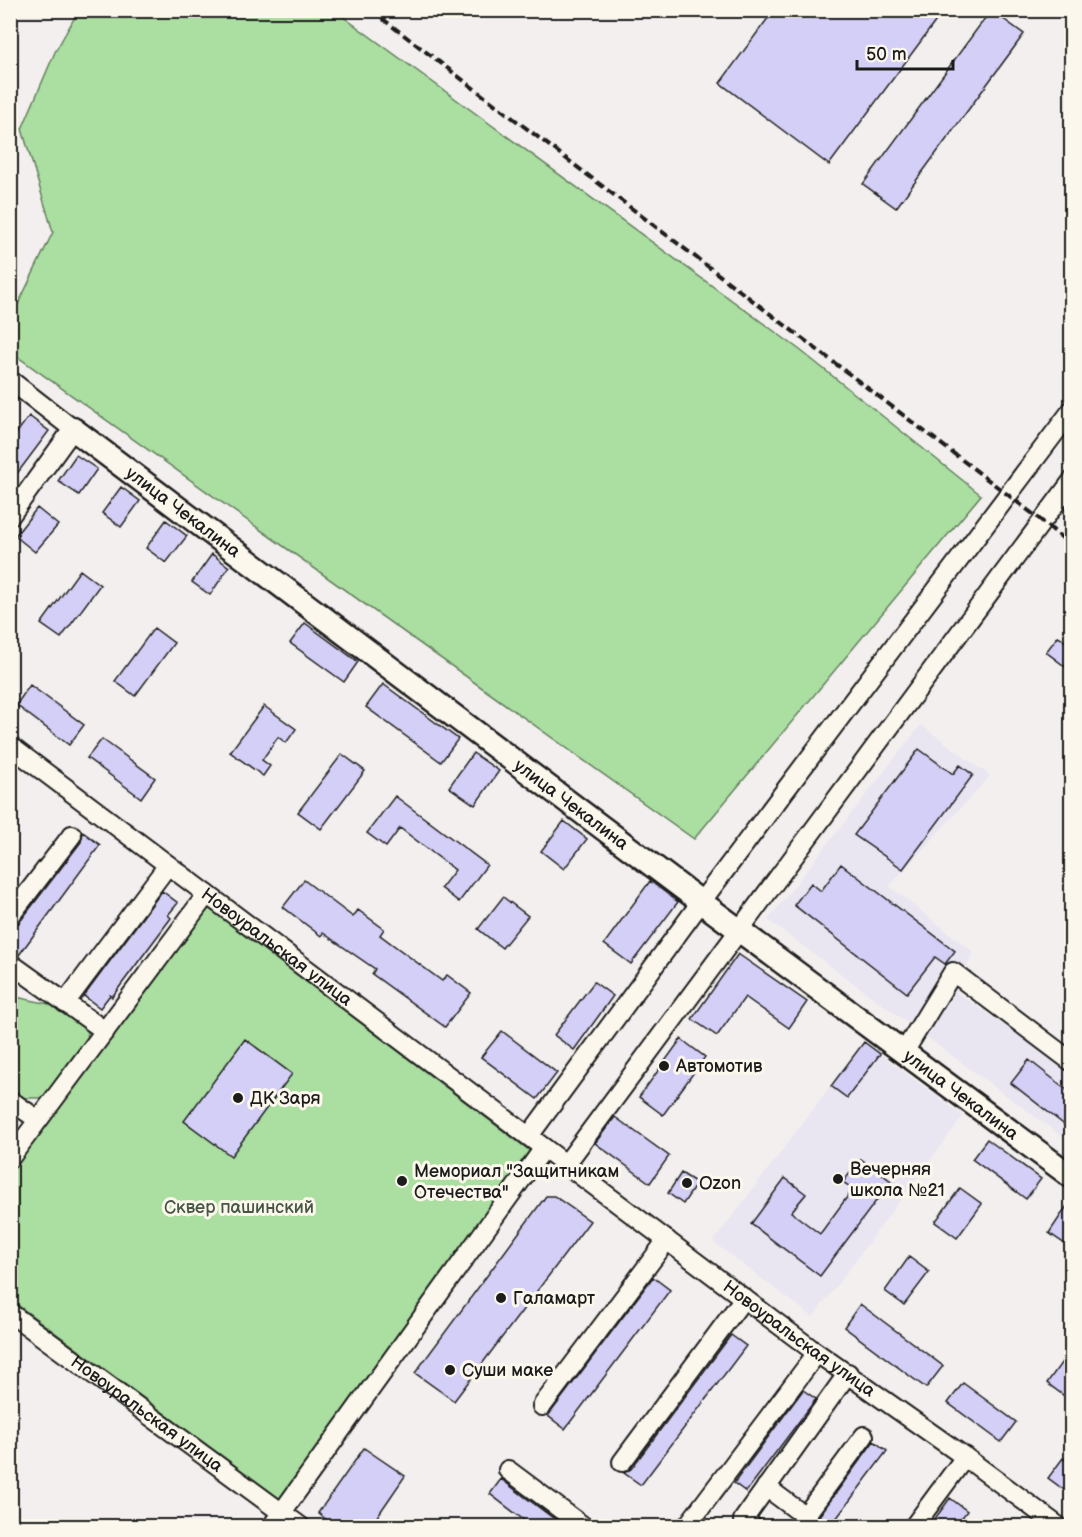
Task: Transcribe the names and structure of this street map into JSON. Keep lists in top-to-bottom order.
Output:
{
  "streets": {
    "main road": ["улица Чекалина"],
    "street": ["Новоуральская улица"]
  },
  "parks": ["Сквер пашинский"],
  "places": [
    "Автомотив",
    "ДК Заря",
    "Вечерняя школа №21",
    "Мемориал \"Защитникам Отечества\"",
    "Ozon",
    "Галамарт",
    "Суши маке"
  ],
  "scale_bar": "50 m"
}
